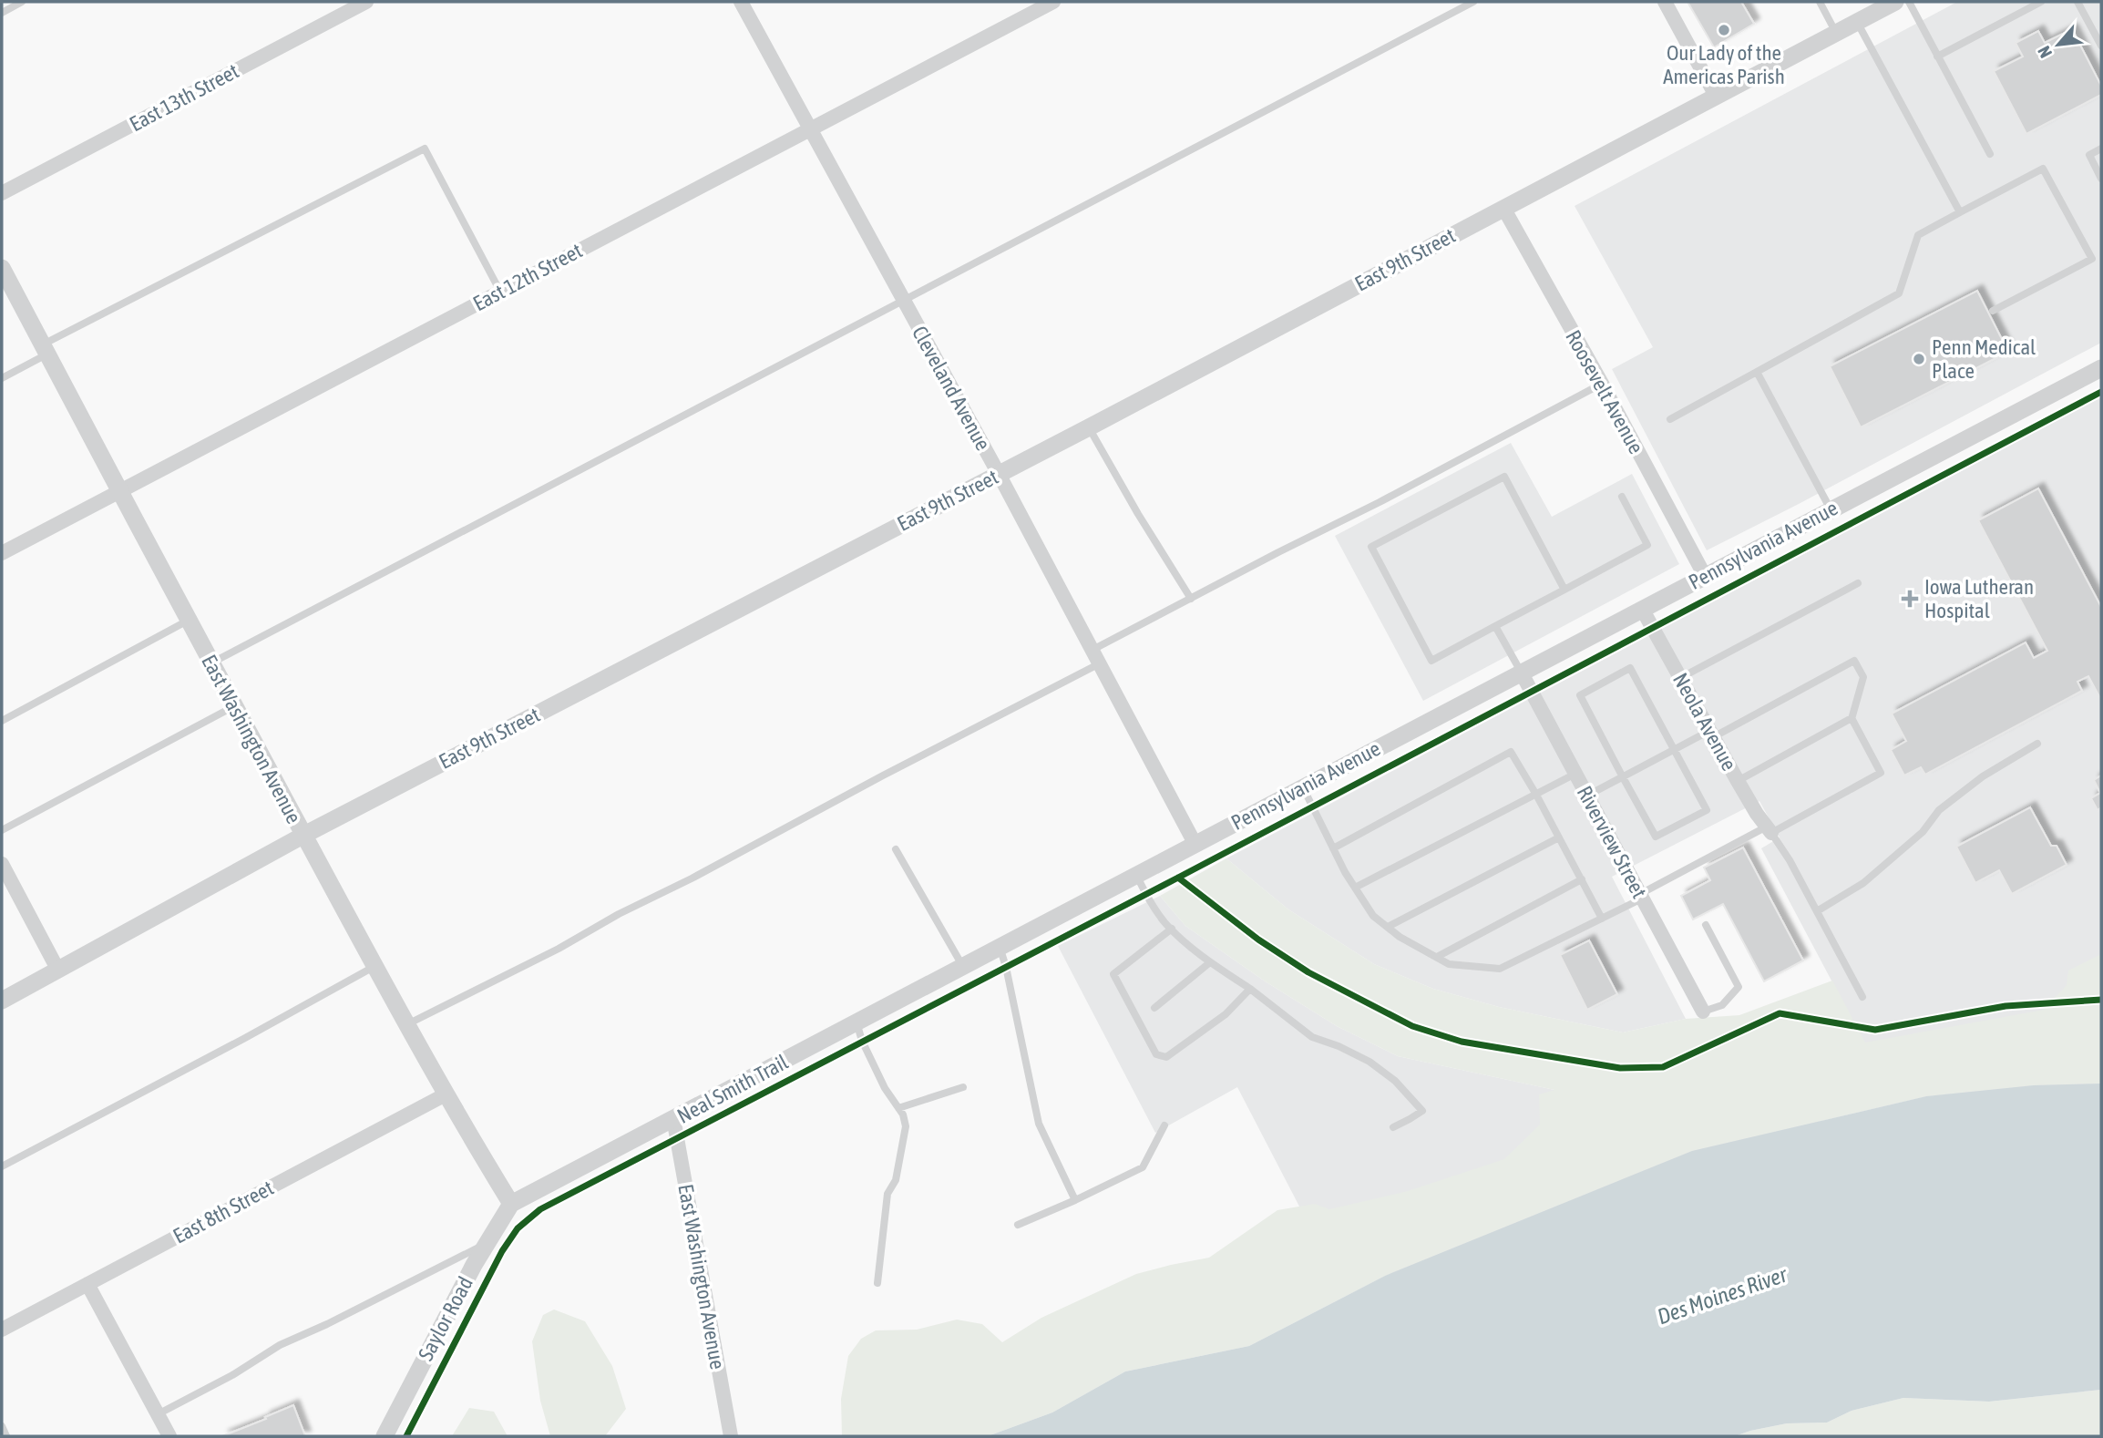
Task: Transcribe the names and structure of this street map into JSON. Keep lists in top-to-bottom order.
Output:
{
  "streets": {
    "street": [
      "East 13th Street",
      "East 9th Street",
      "East 12th Street",
      "Cleveland Avenue",
      "Roosevelt Avenue",
      "Pennsylvania Avenue",
      "Neola Avenue",
      "East Washington Avenue",
      "Riverview Street",
      "East 8th Street",
      "Saylor Road"
    ],
    "cycle path": ["Neal Smith Trail"]
  },
  "crossings": [
    ["East 9th Street", "Cleveland Avenue"],
    ["East 9th Street", "Roosevelt Avenue"],
    ["East 9th Street", "East Washington Avenue"],
    ["East 12th Street", "Cleveland Avenue"],
    ["East 12th Street", "East Washington Avenue"],
    ["Cleveland Avenue", "Pennsylvania Avenue"],
    ["Roosevelt Avenue", "Pennsylvania Avenue"],
    ["Pennsylvania Avenue", "Neola Avenue"],
    ["Pennsylvania Avenue", "East Washington Avenue"],
    ["Pennsylvania Avenue", "Riverview Street"],
    ["Pennsylvania Avenue", "Saylor Road"],
    ["East Washington Avenue", "East 8th Street"],
    ["East Washington Avenue", "Saylor Road"]
  ],
  "water": ["Des Moines River"],
  "places": {
    "other": ["Our Lady of the Americas Parish", "Penn Medical Place"],
    "health": ["Iowa Lutheran Hospital"]
  },
  "north": "bottom left"
}
